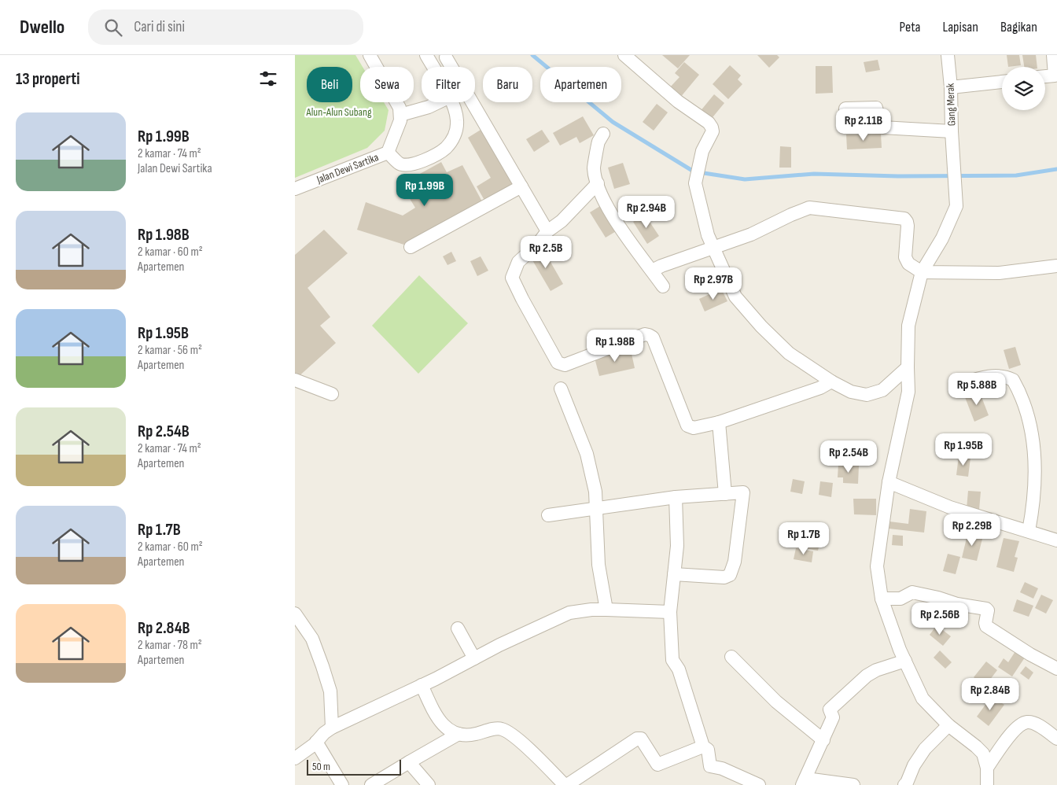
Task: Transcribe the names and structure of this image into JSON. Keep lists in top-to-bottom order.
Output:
{
  "streets": {
    "street": ["Gang Merak", "Jalan Dewi Sartika"]
  },
  "parks": ["Alun-Alun Subang"],
  "scale_bar": "50 m",
  "page": {
    "header": "Dwello",
    "search": "Cari di sini",
    "nav": ["Peta", "Lapisan", "Bagikan"],
    "heading": "13 properti",
    "chip": [
      "Beli",
      "Sewa",
      "Filter",
      "Baru",
      "Apartemen"
    ],
    "list": [
      {
        "name": "Rp 1.99B",
        "note": "2 kamar · 74 m² · Jalan Dewi Sartika"
      },
      {
        "name": "Rp 1.98B",
        "note": "2 kamar · 60 m² · Apartemen"
      },
      {
        "name": "Rp 1.95B",
        "note": "2 kamar · 56 m² · Apartemen"
      },
      {
        "name": "Rp 2.54B",
        "note": "2 kamar · 74 m² · Apartemen"
      },
      {
        "name": "Rp 1.7B",
        "note": "2 kamar · 60 m² · Apartemen"
      },
      {
        "name": "Rp 2.84B",
        "note": "2 kamar · 78 m² · Apartemen"
      }
    ],
    "price": [
      "Rp 2.11B",
      "Rp 1.99B",
      "Rp 2.94B",
      "Rp 2.5B",
      "Rp 2.97B",
      "Rp 1.98B",
      "Rp 5.88B",
      "Rp 1.95B",
      "Rp 2.54B",
      "Rp 2.29B",
      "Rp 1.7B",
      "Rp 2.56B",
      "Rp 2.84B"
    ],
    "scale": "50 m"
  }
}
